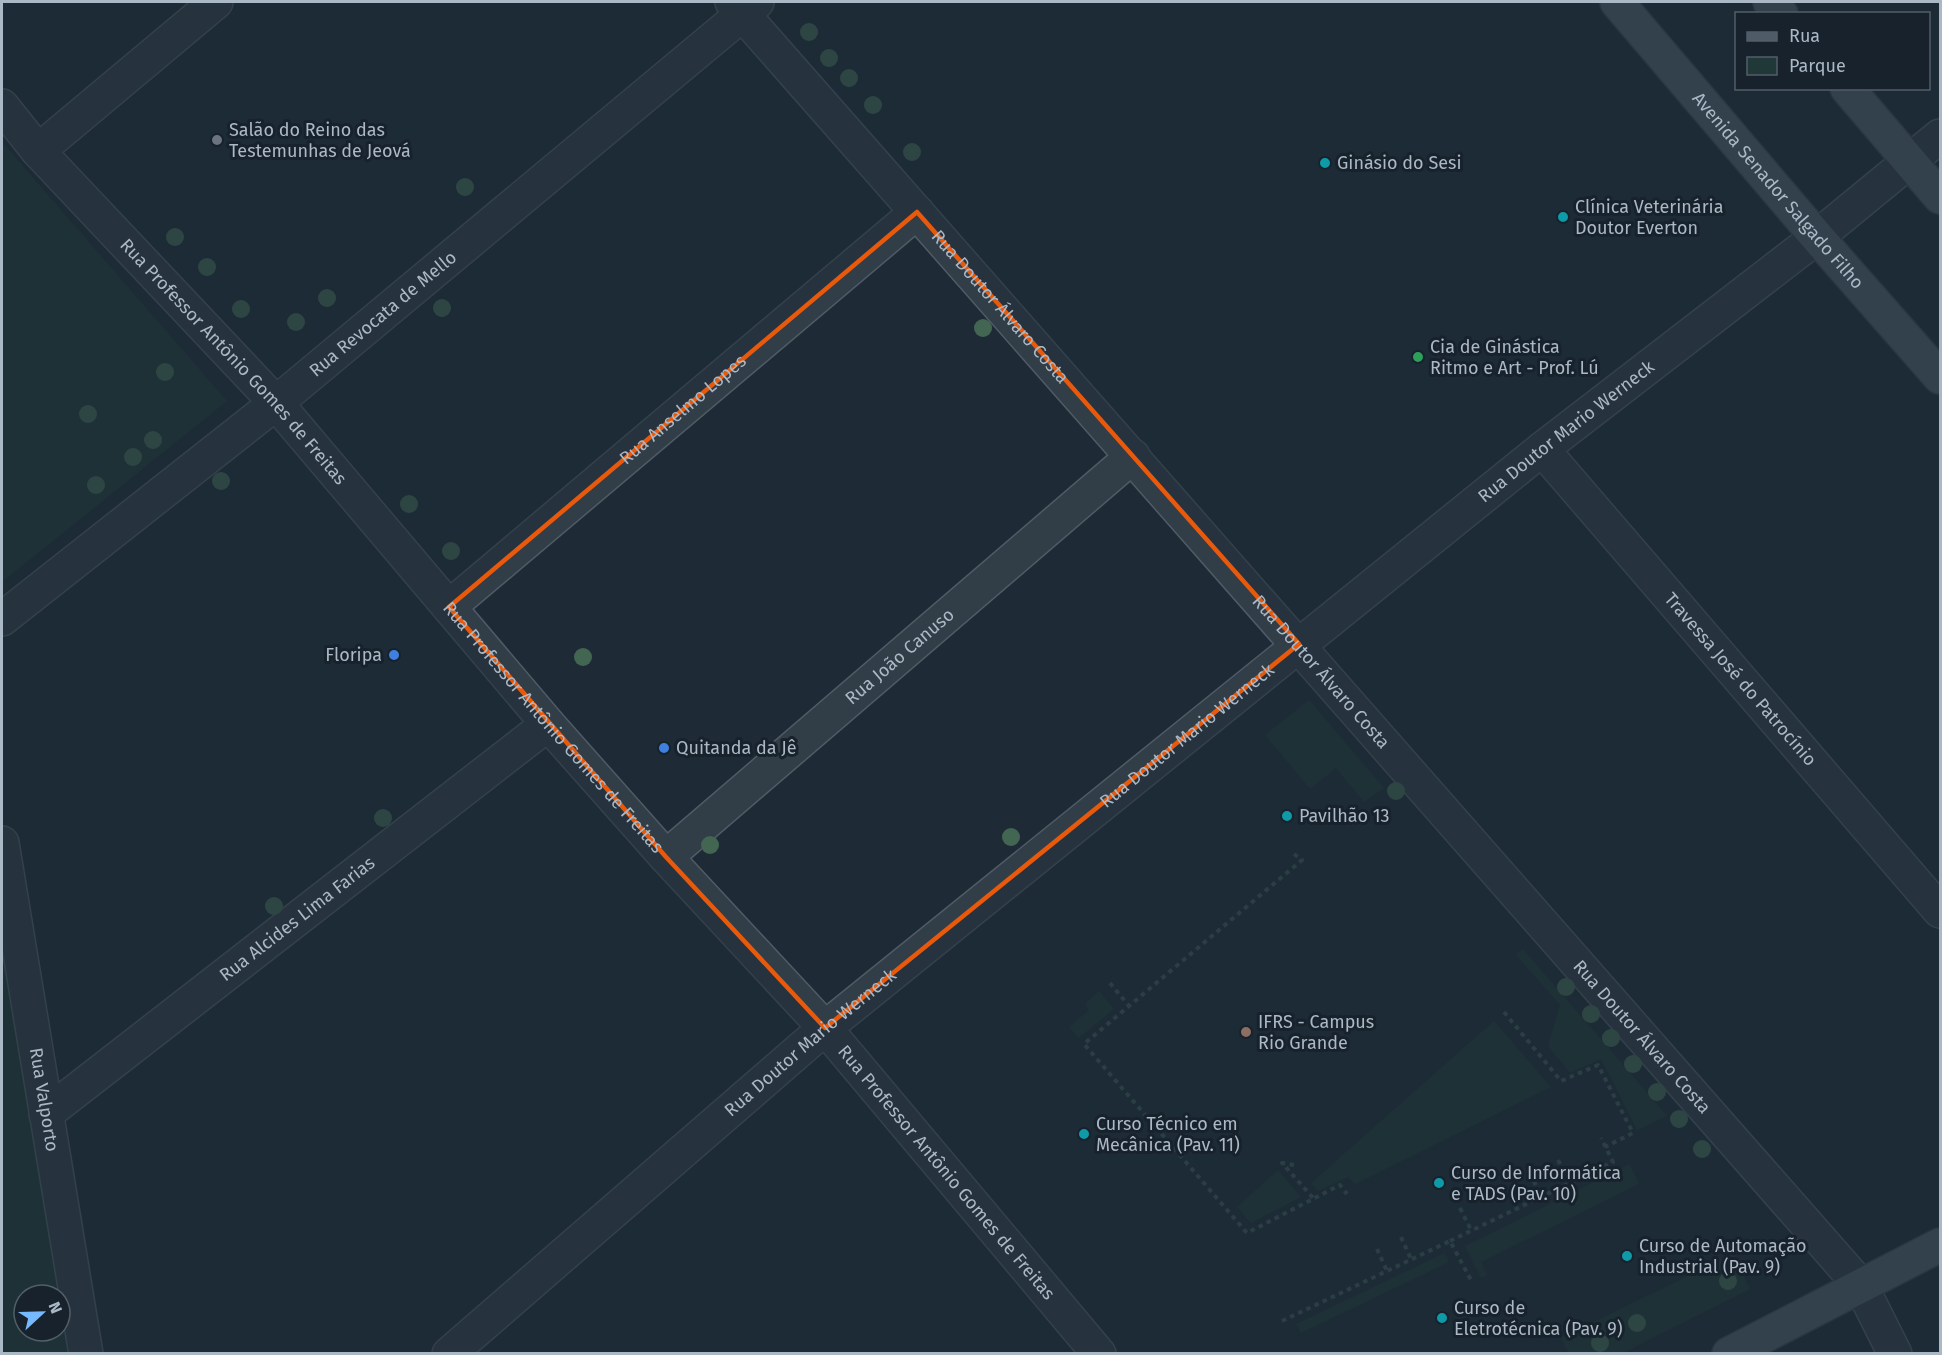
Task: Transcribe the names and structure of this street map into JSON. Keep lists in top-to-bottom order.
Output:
{
  "streets": {
    "main road": ["Avenida Senador Salgado Filho"],
    "street": [
      "Rua Doutor Álvaro Costa",
      "Rua Revocata de Mello",
      "Rua Professor Antônio Gomes de Freitas",
      "Rua Anselmo Lopes",
      "Rua Doutor Mario Werneck",
      "Rua João Canuso",
      "Travessa José do Patrocínio",
      "Rua Alcides Lima Farias",
      "Rua Valporto"
    ]
  },
  "crossings": [
    ["Avenida Senador Salgado Filho", "Rua Doutor Mario Werneck"],
    ["Rua Doutor Álvaro Costa", "Rua Revocata de Mello"],
    ["Rua Doutor Álvaro Costa", "Rua Anselmo Lopes"],
    ["Rua Doutor Álvaro Costa", "Rua Doutor Mario Werneck"],
    ["Rua Doutor Álvaro Costa", "Rua João Canuso"],
    ["Rua Revocata de Mello", "Rua Professor Antônio Gomes de Freitas"],
    ["Rua Professor Antônio Gomes de Freitas", "Rua Anselmo Lopes"],
    ["Rua Professor Antônio Gomes de Freitas", "Rua Doutor Mario Werneck"],
    ["Rua Professor Antônio Gomes de Freitas", "Rua João Canuso"],
    ["Rua Professor Antônio Gomes de Freitas", "Rua Alcides Lima Farias"],
    ["Rua Doutor Mario Werneck", "Travessa José do Patrocínio"],
    ["Rua Alcides Lima Farias", "Rua Valporto"]
  ],
  "places": [
    "Salão do Reino das Testemunhas de Jeová",
    "Ginásio do Sesi",
    "Clínica Veterinária Doutor Everton",
    "Cia de Ginástica Ritmo e Art - Prof. Lú",
    "Floripa",
    "Quitanda da Jê",
    "Pavilhão 13",
    "IFRS - Campus Rio Grande",
    "Curso Técnico em Mecânica (Pav. 11)",
    "Curso de Informática e TADS (Pav. 10)",
    "Curso de Automação Industrial (Pav. 9)",
    "Curso de Eletrotécnica (Pav. 9)"
  ],
  "legend": ["Rua", "Parque"],
  "north": "right"
}
